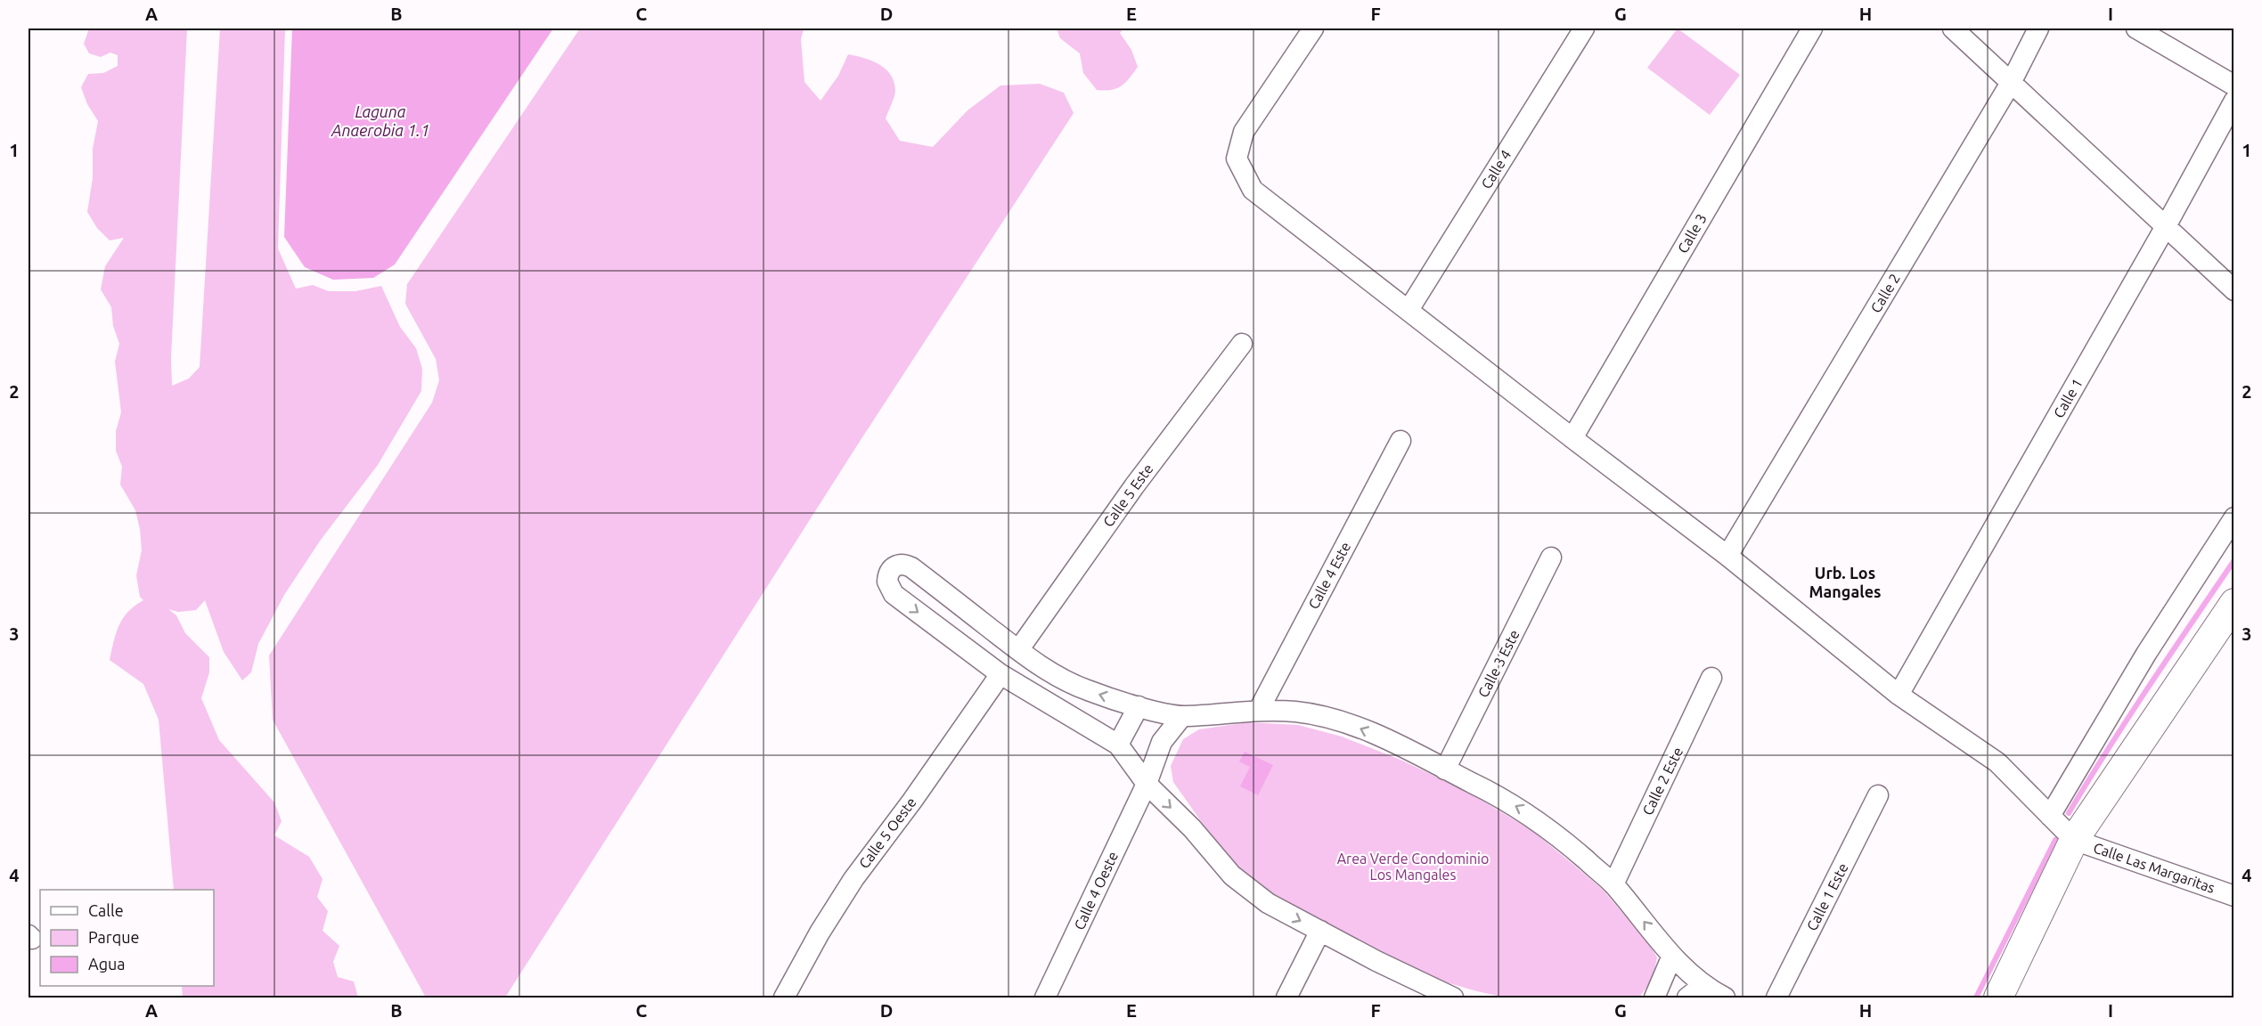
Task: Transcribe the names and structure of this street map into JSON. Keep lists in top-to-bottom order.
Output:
{
  "streets": {
    "street": [
      "Calle 4",
      "Calle 3",
      "Calle 2",
      "Calle 1",
      "Calle 5 Este",
      "Calle 4 Este",
      "Calle 3 Este",
      "Calle 2 Este",
      "Calle 5 Oeste",
      "Calle Las Margaritas",
      "Calle 4 Oeste",
      "Calle 1 Este"
    ]
  },
  "districts": ["Urb. Los Mangales"],
  "water": ["Laguna Anaerobia 1.1"],
  "parks": ["Area Verde Condominio Los Mangales"],
  "legend": ["Calle", "Parque", "Agua"],
  "grid": {
    "columns": [
      "A",
      "B",
      "C",
      "D",
      "E",
      "F",
      "G",
      "H",
      "I"
    ],
    "rows": [
      "1",
      "2",
      "3",
      "4"
    ]
  }
}
